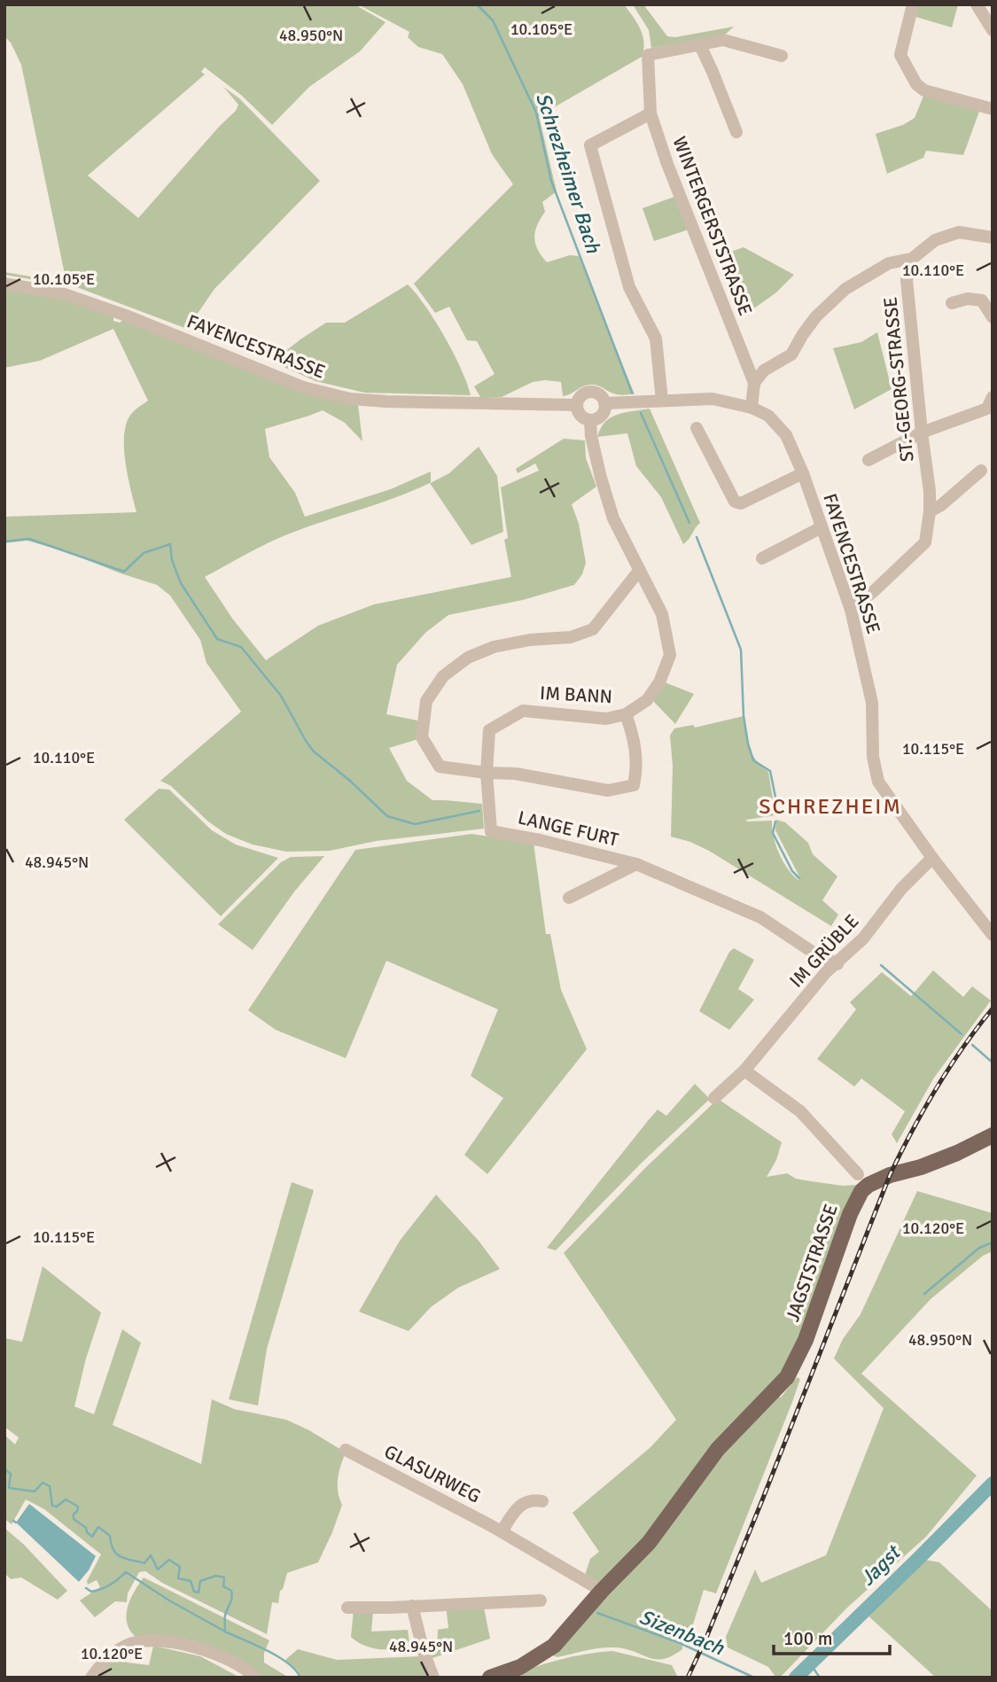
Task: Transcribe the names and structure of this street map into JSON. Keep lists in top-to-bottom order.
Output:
{
  "streets": {
    "main road": ["JAGSTSTRASSE"],
    "street": [
      "WINTERGERSTSTRASSE",
      "FAYENCESTRASSE",
      "ST.-GEORG-STRASSE",
      "IM BANN",
      "LANGE FURT",
      "IM GRÜBLE",
      "GLASURWEG"
    ]
  },
  "crossings": [
    ["WINTERGERSTSTRASSE", "FAYENCESTRASSE"],
    ["FAYENCESTRASSE", "ST.-GEORG-STRASSE"],
    ["FAYENCESTRASSE", "IM BANN"],
    ["FAYENCESTRASSE", "IM GRÜBLE"],
    ["IM BANN", "LANGE FURT"],
    ["LANGE FURT", "IM GRÜBLE"],
    ["JAGSTSTRASSE", "GLASURWEG"]
  ],
  "districts": ["SCHREZHEIM"],
  "water": ["Schrezheimer Bach", "Jagst", "Sizenbach"],
  "scale_bar": "100 m",
  "coordinates": [
    "10.105°E",
    "48.950°N",
    "10.110°E",
    "10.115°E",
    "48.945°N",
    "10.120°E"
  ]
}
